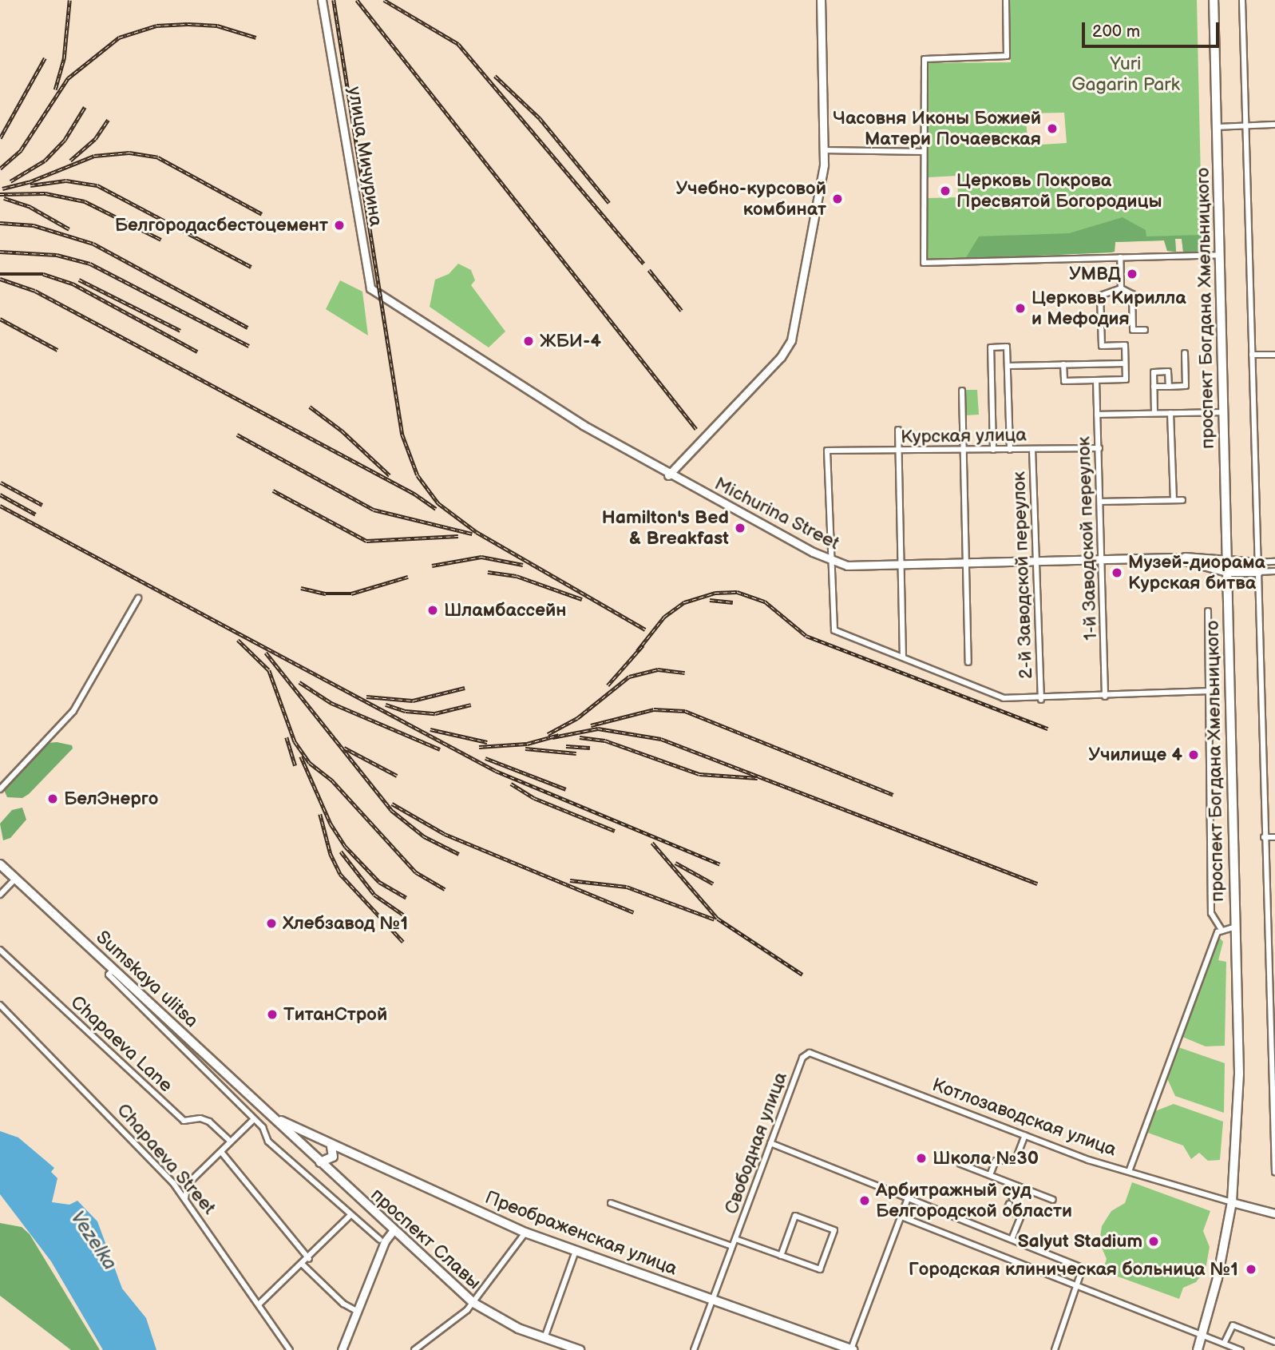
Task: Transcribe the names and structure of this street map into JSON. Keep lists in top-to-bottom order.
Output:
{
  "streets": {
    "main road": [
      "проспект Богдана Хмельницкого",
      "Sumskaya ulitsa",
      "Преображенская улица",
      "проспект Славы"
    ],
    "street": [
      "Курская улица",
      "Michurina Street",
      "1-й Заводской переулок",
      "2-й Заводской переулок",
      "Chapaeva Lane",
      "Котлозаводская улица",
      "Свободная улица",
      "Chapaeva Street"
    ]
  },
  "crossings": [
    ["проспект Богдана Хмельницкого", "Michurina Street"],
    ["проспект Богдана Хмельницкого", "Котлозаводская улица"],
    ["Курская улица", "Michurina Street"],
    ["Курская улица", "1-й Заводской переулок"],
    ["Курская улица", "2-й Заводской переулок"],
    ["Michurina Street", "1-й Заводской переулок"],
    ["Michurina Street", "2-й Заводской переулок"],
    ["Sumskaya ulitsa", "Преображенская улица"],
    ["Sumskaya ulitsa", "проспект Славы"],
    ["Котлозаводская улица", "Свободная улица"],
    ["Свободная улица", "Преображенская улица"],
    ["Преображенская улица", "проспект Славы"]
  ],
  "water": ["Vezelka"],
  "parks": ["Yuri Gagarin Park"],
  "places": [
    "Часовня Иконы Божией Матери Почаевская",
    "Церковь Покрова Пресвятой Богородицы",
    "Учебно-курсовой комбинат",
    "Белгородасбестоцемент",
    "УМВД",
    "Церковь Кирилла и Мефодия",
    "ЖБИ-4",
    "Hamilton's Bed & Breakfast",
    "Музей-диорама Курская битва",
    "Шламбассейн",
    "Училище 4",
    "БелЭнерго",
    "Хлебзавод №1",
    "ТитанСтрой",
    "Школа №30",
    "Арбитражный суд Белгородской области",
    "Salyut Stadium",
    "Городская клиническая больница №1"
  ],
  "scale_bar": "200 m"
}
